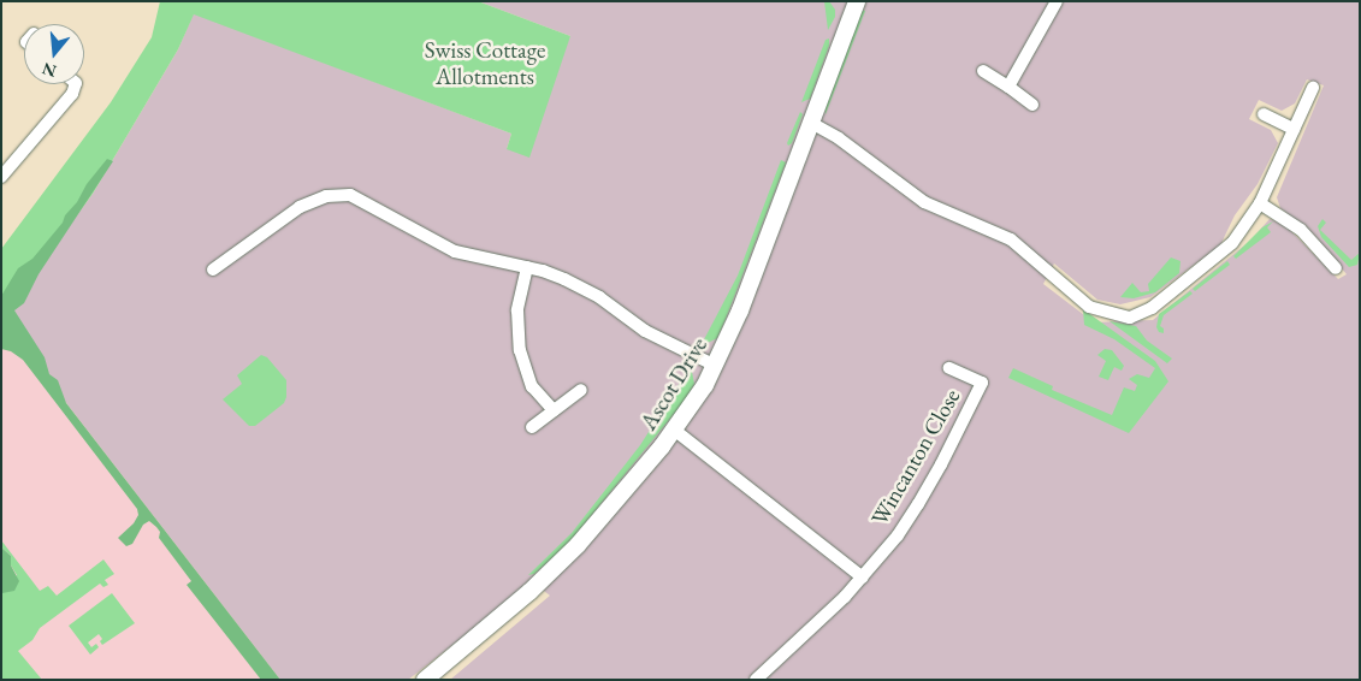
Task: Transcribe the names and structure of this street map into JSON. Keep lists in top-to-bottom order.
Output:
{
  "streets": {
    "street": ["Ascot Drive", "Wincanton Close"]
  },
  "parks": ["Swiss Cottage Allotments"],
  "north": "bottom"
}
